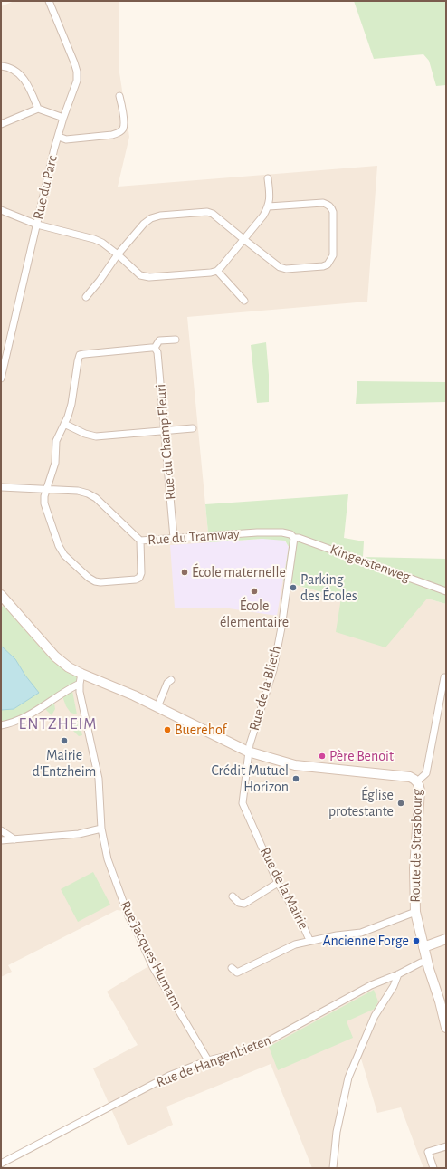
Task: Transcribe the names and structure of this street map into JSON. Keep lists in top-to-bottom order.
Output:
{
  "streets": {
    "main road": ["Route de Strasbourg"],
    "street": [
      "Rue du Parc",
      "Rue du Champ Fleuri",
      "Rue du Tramway",
      "Kingerstenweg",
      "Rue de la Blieth",
      "Rue de la Mairie",
      "Rue Jacques Humann",
      "Rue de Hangenbieten"
    ]
  },
  "crossings": [
    ["Rue du Champ Fleuri", "Rue du Tramway"],
    ["Rue du Tramway", "Kingerstenweg"],
    ["Rue du Tramway", "Rue de la Blieth"],
    ["Kingerstenweg", "Rue de la Blieth"],
    ["Rue de la Blieth", "Route de Strasbourg"],
    ["Rue de la Blieth", "Rue de la Mairie"],
    ["Route de Strasbourg", "Rue de la Mairie"],
    ["Route de Strasbourg", "Rue Jacques Humann"],
    ["Route de Strasbourg", "Rue de Hangenbieten"],
    ["Rue Jacques Humann", "Rue de Hangenbieten"]
  ],
  "districts": ["ENTZHEIM"],
  "places": [
    "École maternelle",
    "Parking des Écoles",
    "École élementaire",
    "Buerehof",
    "Mairie d'Entzheim",
    "Père Benoit",
    "Crédit Mutuel Horizon",
    "Église protestante",
    "Ancienne Forge"
  ]
}
